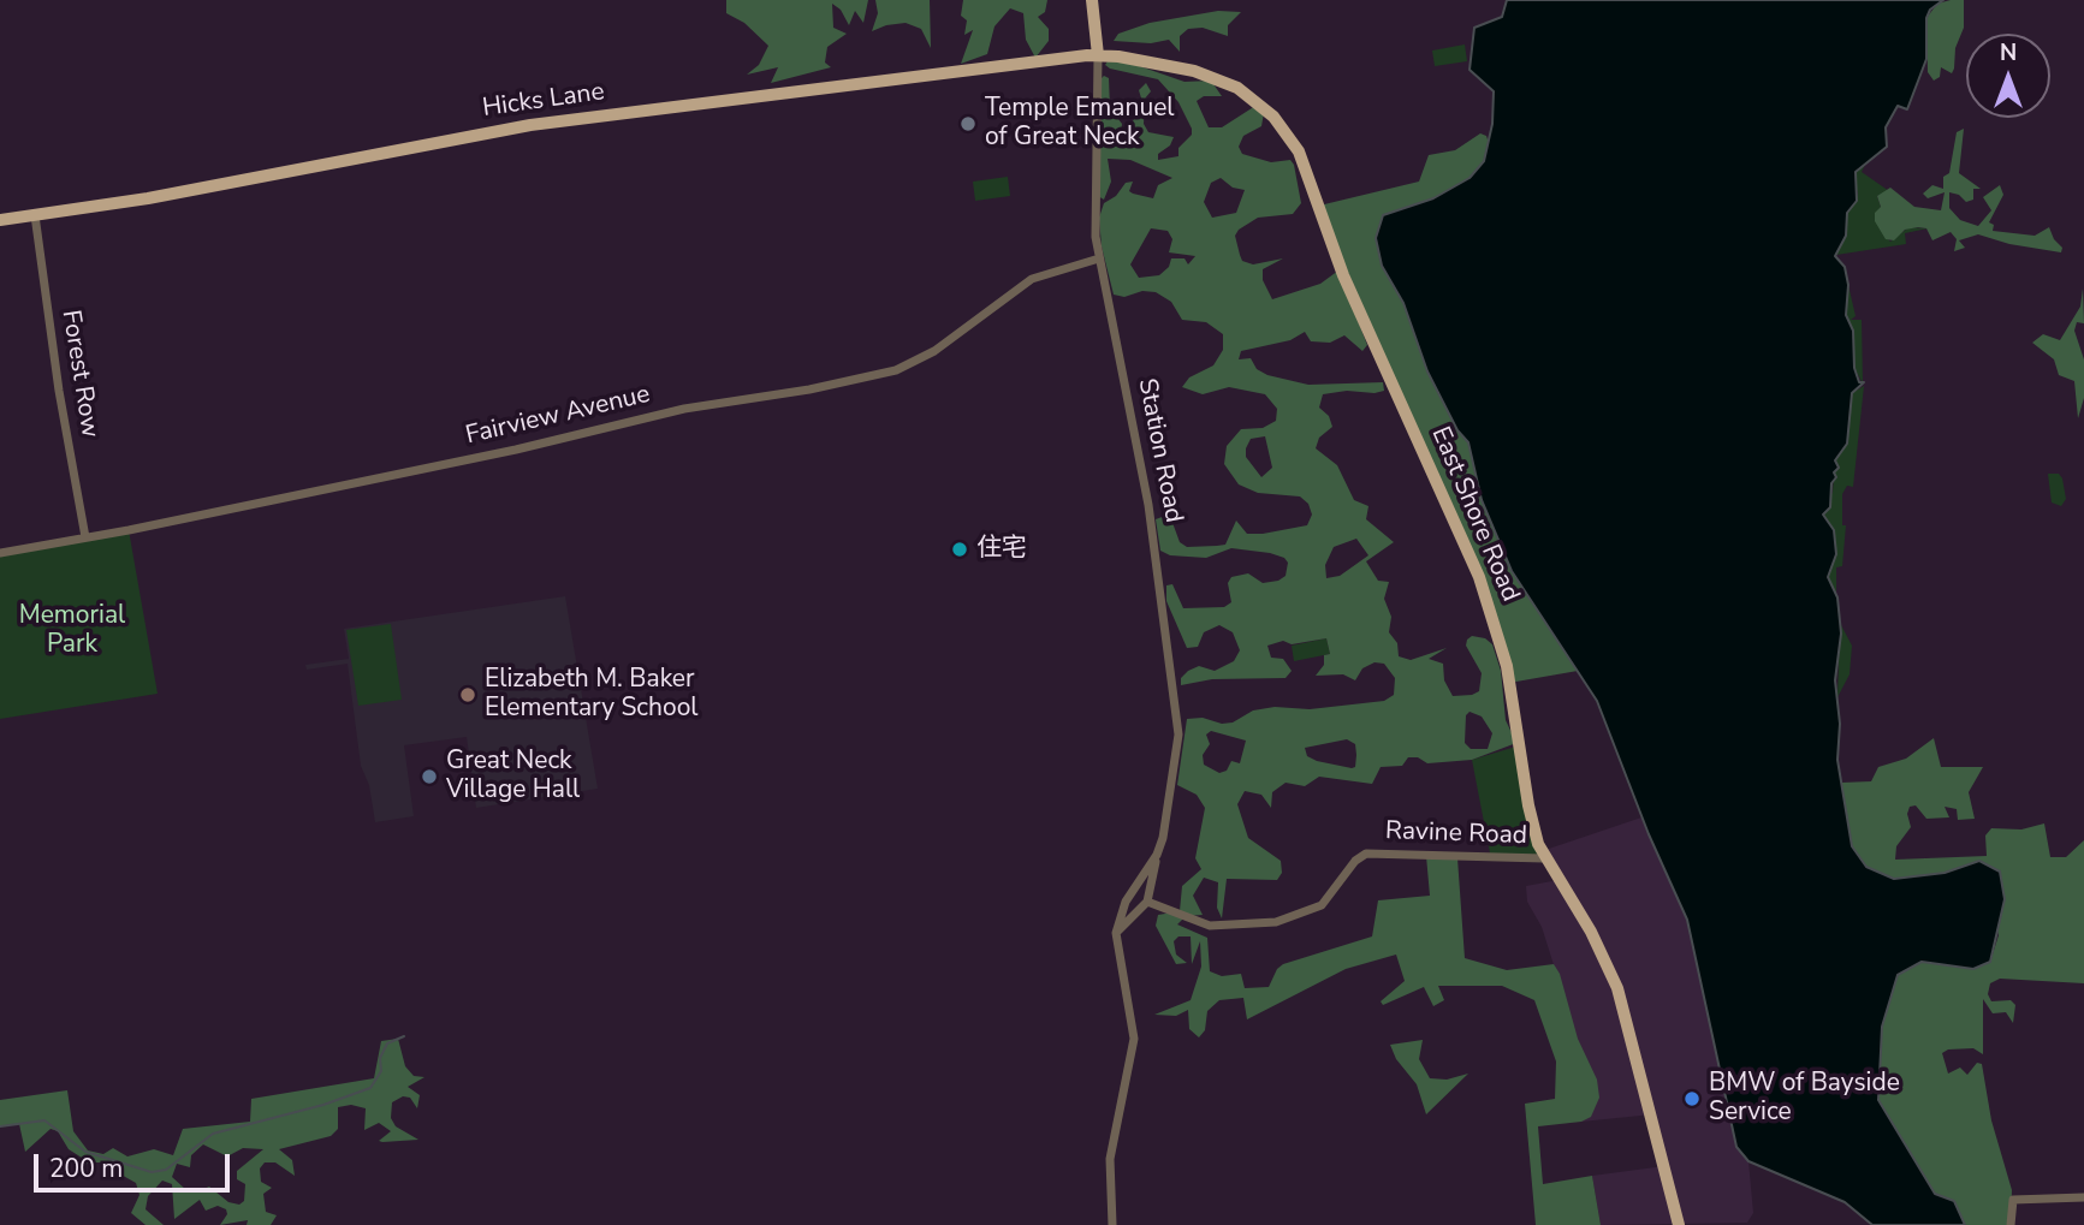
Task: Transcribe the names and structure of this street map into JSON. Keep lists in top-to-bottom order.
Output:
{
  "streets": {
    "main road": ["Hicks Lane", "East Shore Road"],
    "street": [
      "Forest Row",
      "Fairview Avenue",
      "Station Road",
      "Ravine Road"
    ]
  },
  "crossings": [
    ["Hicks Lane", "Forest Row"],
    ["Hicks Lane", "Station Road"],
    ["Hicks Lane", "East Shore Road"],
    ["Forest Row", "Fairview Avenue"],
    ["Fairview Avenue", "Station Road"],
    ["Station Road", "East Shore Road"],
    ["Station Road", "Ravine Road"],
    ["East Shore Road", "Ravine Road"]
  ],
  "parks": ["Memorial Park"],
  "places": [
    "Temple Emanuel of Great Neck",
    "住宅",
    "Elizabeth M. Baker Elementary School",
    "Great Neck Village Hall",
    "BMW of Bayside Service"
  ],
  "scale_bar": "200 m",
  "north": "top"
}
